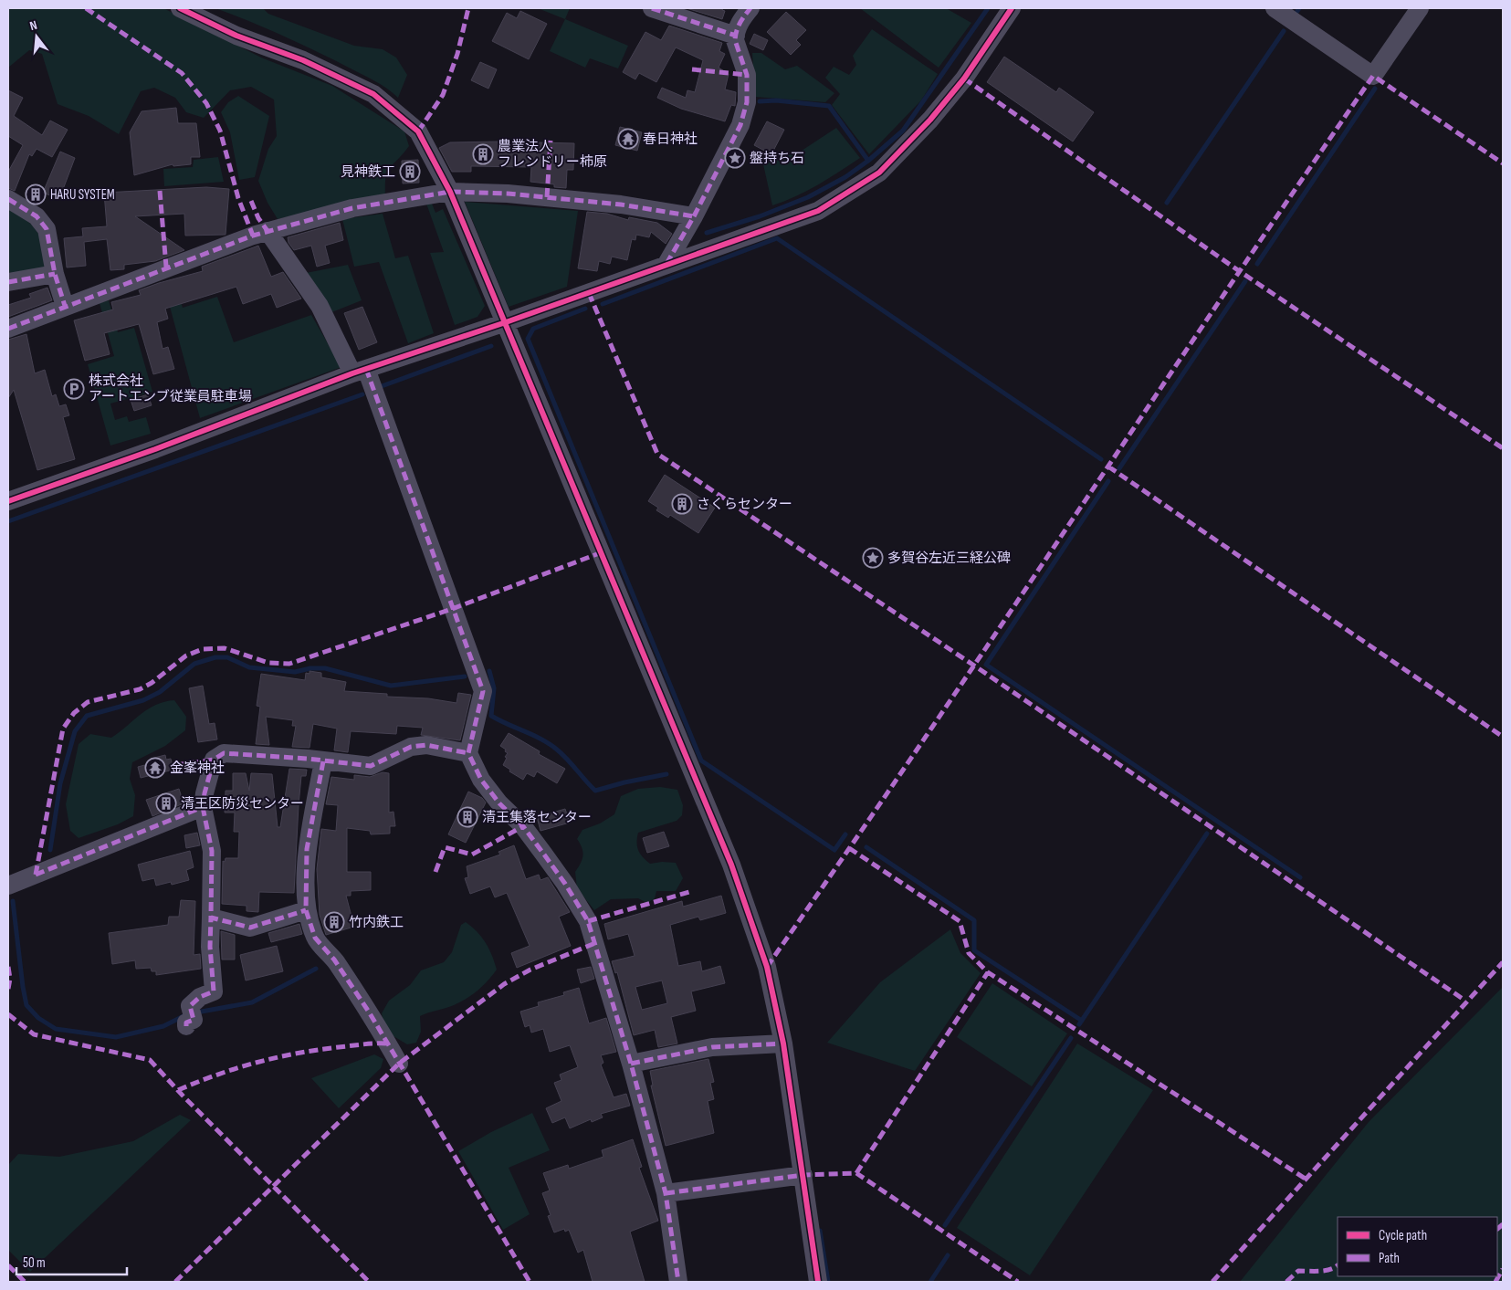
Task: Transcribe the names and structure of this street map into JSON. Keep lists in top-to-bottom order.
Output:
{
  "places": {
    "temple": ["春日神社", "金峯神社"],
    "building": [
      "農業法人 フレンドリー柿原",
      "見神鉄工",
      "HARU SYSTEM",
      "さくらセンター",
      "清王区防災センター",
      "清王集落センター",
      "竹内鉄工"
    ],
    "place": ["盤持ち石", "多賀谷左近三経公碑"],
    "parking": ["株式会社 アートエンブ従業員駐車場"]
  },
  "legend": ["Cycle path", "Path"],
  "scale_bar": "50 m",
  "north": "top"
}
